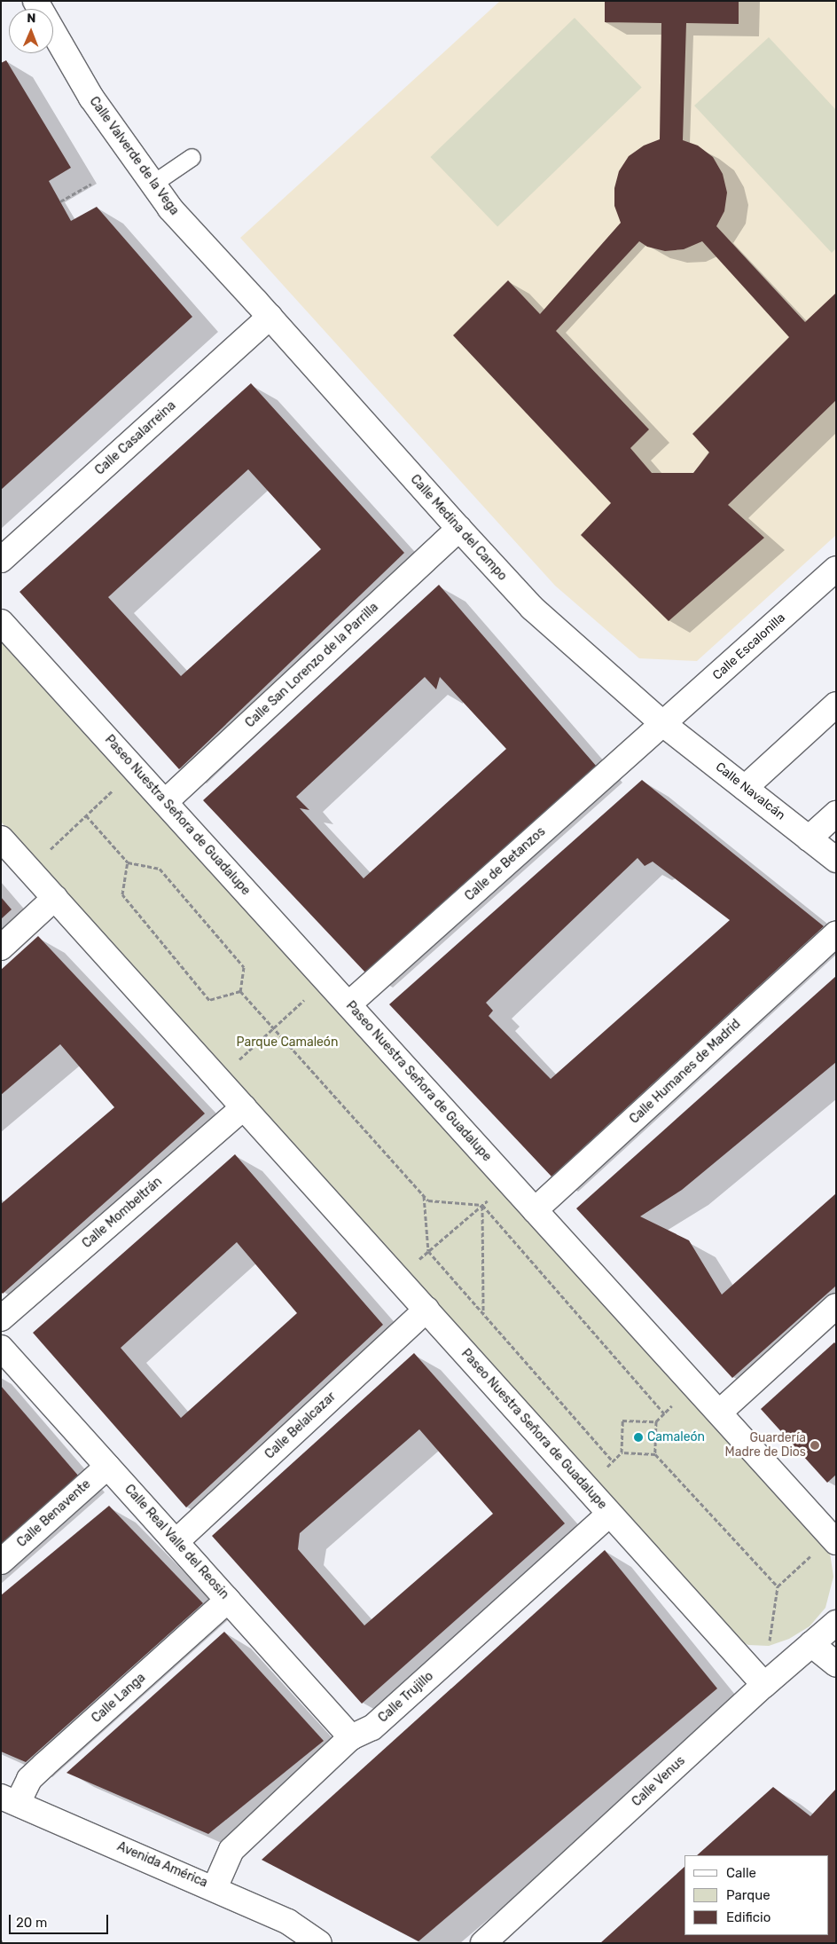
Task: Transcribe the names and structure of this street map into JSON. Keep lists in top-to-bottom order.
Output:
{
  "streets": {
    "street": [
      "Calle Valverde de la Vega",
      "Calle Casalarreina",
      "Calle Medina del Campo",
      "Calle Escalonilla",
      "Calle San Lorenzo de la Parrilla",
      "Calle Navalcán",
      "Paseo Nuestra Señora de Guadalupe",
      "Calle de Betanzos",
      "Calle Humanes de Madrid",
      "Calle Mombeltrán",
      "Calle Belalcazar",
      "Calle Benavente",
      "Calle Real Valle del Reosin",
      "Calle Trujillo",
      "Calle Langa",
      "Calle Venus",
      "Avenida América"
    ]
  },
  "crossings": [
    ["Calle Valverde de la Vega", "Calle Casalarreina"],
    ["Calle Valverde de la Vega", "Calle Medina del Campo"],
    ["Calle Casalarreina", "Calle Medina del Campo"],
    ["Calle Medina del Campo", "Calle Escalonilla"],
    ["Calle Medina del Campo", "Calle San Lorenzo de la Parrilla"],
    ["Calle Medina del Campo", "Calle Navalcán"],
    ["Calle Medina del Campo", "Calle de Betanzos"],
    ["Calle Escalonilla", "Calle Navalcán"],
    ["Calle Escalonilla", "Calle de Betanzos"],
    ["Calle San Lorenzo de la Parrilla", "Paseo Nuestra Señora de Guadalupe"],
    ["Calle Navalcán", "Calle de Betanzos"],
    ["Paseo Nuestra Señora de Guadalupe", "Calle de Betanzos"],
    ["Paseo Nuestra Señora de Guadalupe", "Calle Humanes de Madrid"],
    ["Paseo Nuestra Señora de Guadalupe", "Calle Mombeltrán"],
    ["Paseo Nuestra Señora de Guadalupe", "Calle Belalcazar"],
    ["Paseo Nuestra Señora de Guadalupe", "Calle Trujillo"],
    ["Paseo Nuestra Señora de Guadalupe", "Calle Venus"],
    ["Calle Belalcazar", "Calle Real Valle del Reosin"],
    ["Calle Benavente", "Calle Real Valle del Reosin"],
    ["Calle Real Valle del Reosin", "Calle Trujillo"],
    ["Calle Real Valle del Reosin", "Calle Langa"],
    ["Calle Trujillo", "Avenida América"],
    ["Calle Langa", "Avenida América"]
  ],
  "parks": ["Parque Camaleón"],
  "places": ["Camaleón", "Guardería Madre de Dios"],
  "legend": ["Calle", "Parque", "Edificio"],
  "scale_bar": "20 m",
  "north": "top"
}
